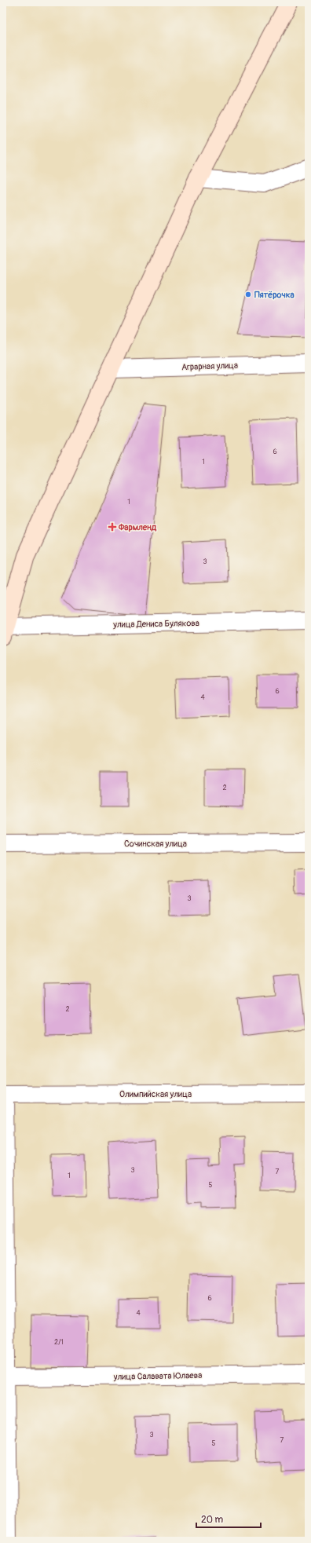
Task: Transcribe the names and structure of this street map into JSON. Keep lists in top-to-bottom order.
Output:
{
  "streets": {
    "street": [
      "Аграрная улица",
      "улица Дениса Булякова",
      "Сочинская улица",
      "Олимпийская улица",
      "улица Салавата Юлаева"
    ]
  },
  "places": {
    "other": ["Пятёрочка"],
    "health": ["Фармленд"]
  },
  "house_numbers": [
    "6",
    "1",
    "1",
    "3",
    "6",
    "4",
    "2",
    "3",
    "2",
    "3",
    "7",
    "1",
    "5",
    "6",
    "4",
    "2/1",
    "3",
    "7",
    "5"
  ],
  "scale_bar": "20 m"
}
